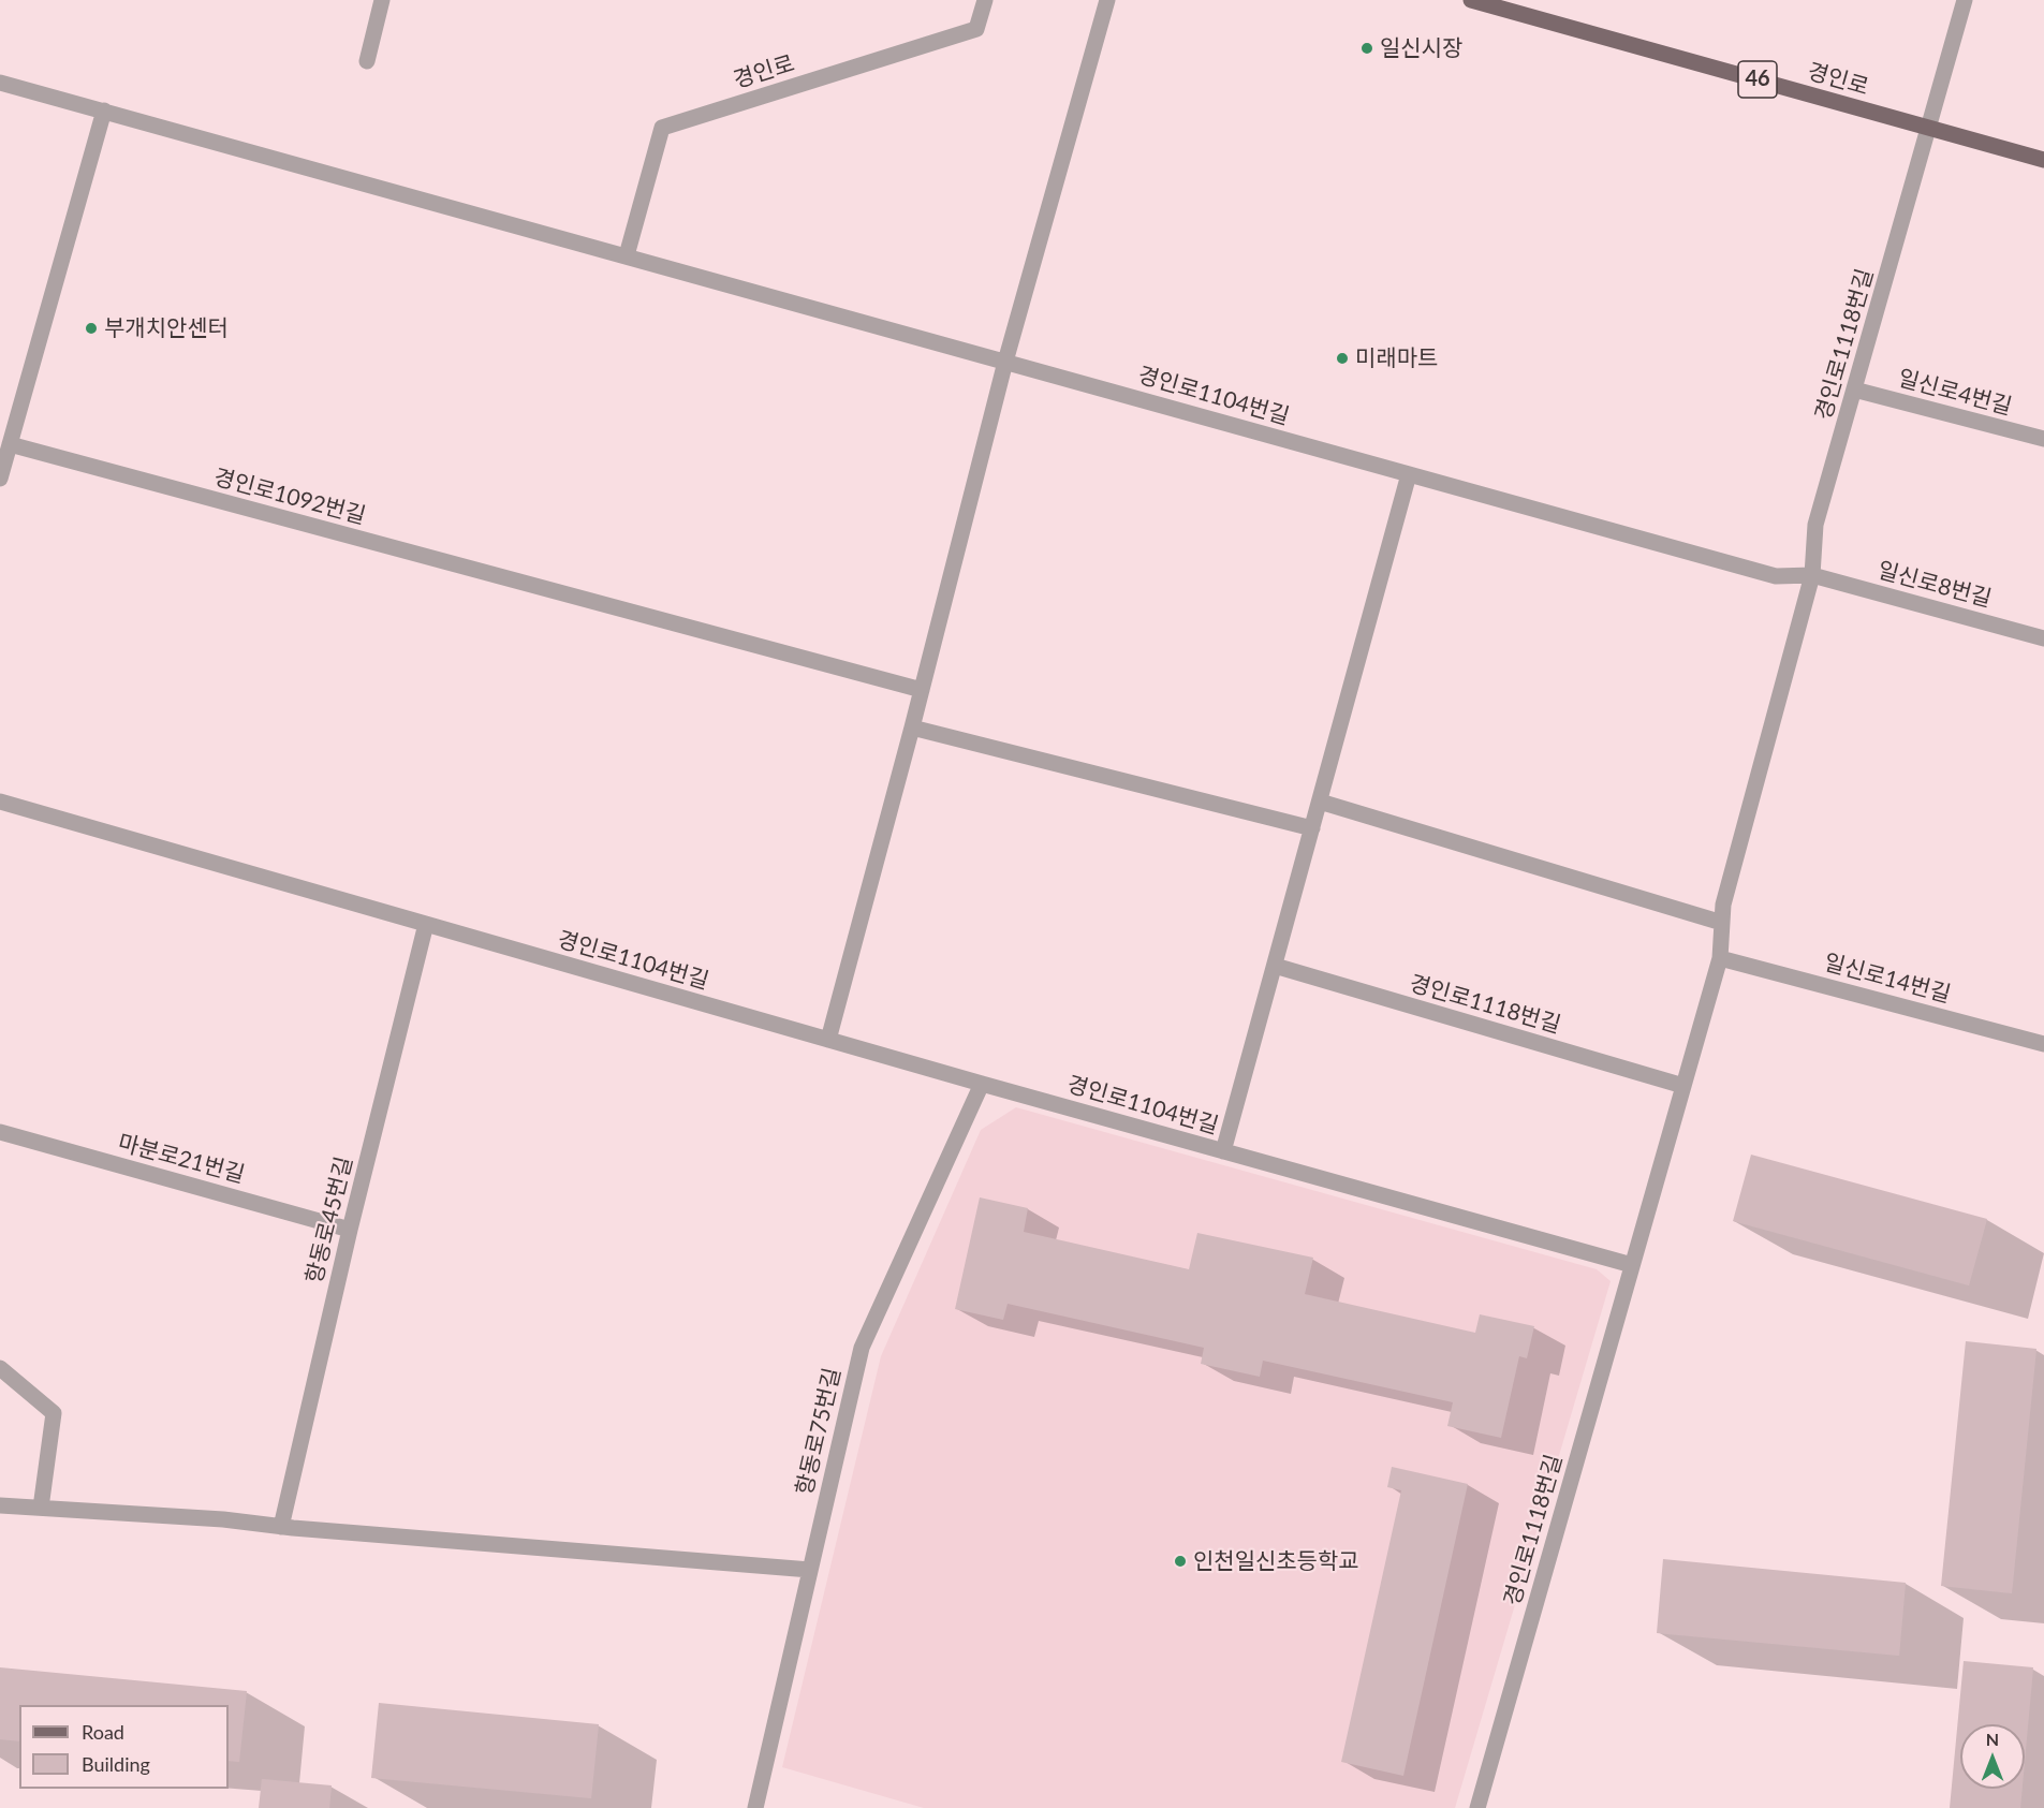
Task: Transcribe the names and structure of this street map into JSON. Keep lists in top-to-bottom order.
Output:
{
  "streets": {
    "main road": ["경인로", "46"],
    "street": [
      "경인로1118번길",
      "일신로4번길",
      "경인로1104번길",
      "경인로1092번길",
      "일신로8번길",
      "일신로14번길",
      "마분로21번길",
      "항동로45번길",
      "항동로75번길"
    ]
  },
  "crossings": [
    ["경인로", "경인로1118번길"],
    ["경인로", "경인로1104번길"],
    ["경인로1118번길", "일신로4번길"],
    ["경인로1118번길", "일신로8번길"],
    ["경인로1118번길", "일신로14번길"],
    ["경인로1104번길", "항동로45번길"],
    ["경인로1104번길", "항동로75번길"],
    ["마분로21번길", "항동로45번길"]
  ],
  "places": [
    "일신시장",
    "부개치안센터",
    "미래마트",
    "인천일신초등학교"
  ],
  "legend": ["Road", "Building"],
  "north": "top"
}
